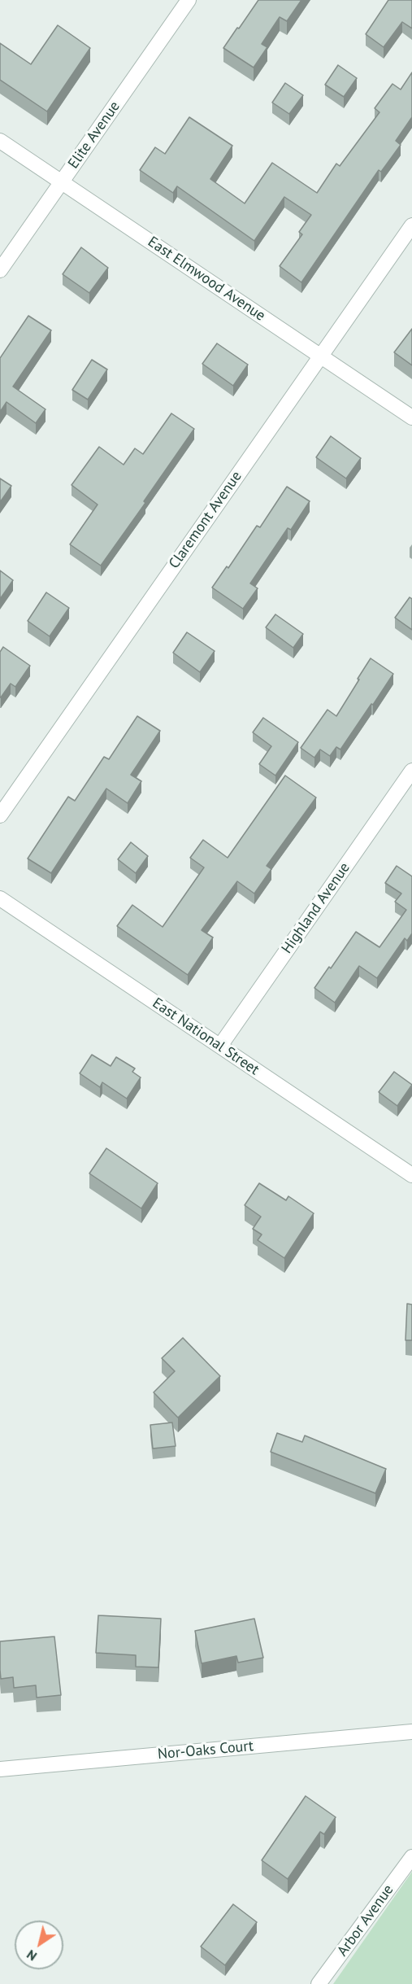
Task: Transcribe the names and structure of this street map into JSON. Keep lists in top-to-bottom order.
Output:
{
  "streets": {
    "street": [
      "Elite Avenue",
      "East Elmwood Avenue",
      "Claremont Avenue",
      "Highland Avenue",
      "East National Street",
      "Nor-Oaks Court",
      "Arbor Avenue"
    ]
  },
  "crossings": [
    ["Elite Avenue", "East Elmwood Avenue"],
    ["East Elmwood Avenue", "Claremont Avenue"],
    ["Highland Avenue", "East National Street"]
  ],
  "north": "bottom left"
}
